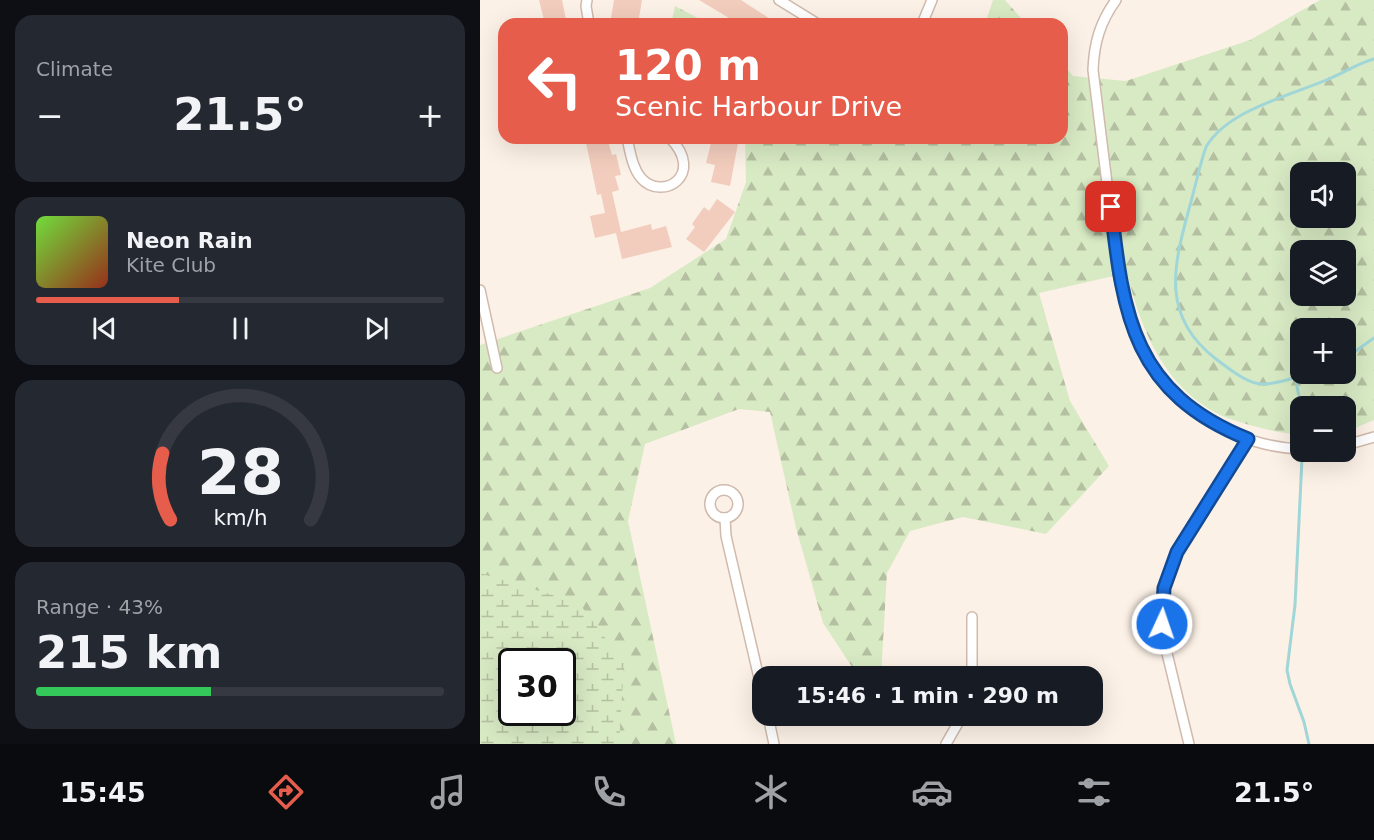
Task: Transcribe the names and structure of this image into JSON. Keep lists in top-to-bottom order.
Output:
{
  "page": {
    "tile": [
      "Climate",
      ["Range · 43%", "215 km"]
    ],
    "turn": ["120 m", "Scenic Harbour Drive"],
    "heat": ["−", "21.5°", "+"],
    "map_buttons": ["+", "−"],
    "song": ["Neon Rain", "Kite Club"],
    "limit": "30",
    "trip": "15:46 · 1 min · 290 m",
    "tabs": ["15:45", "21.5°"],
    "gauge": ["28", "km/h"]
  }
}
